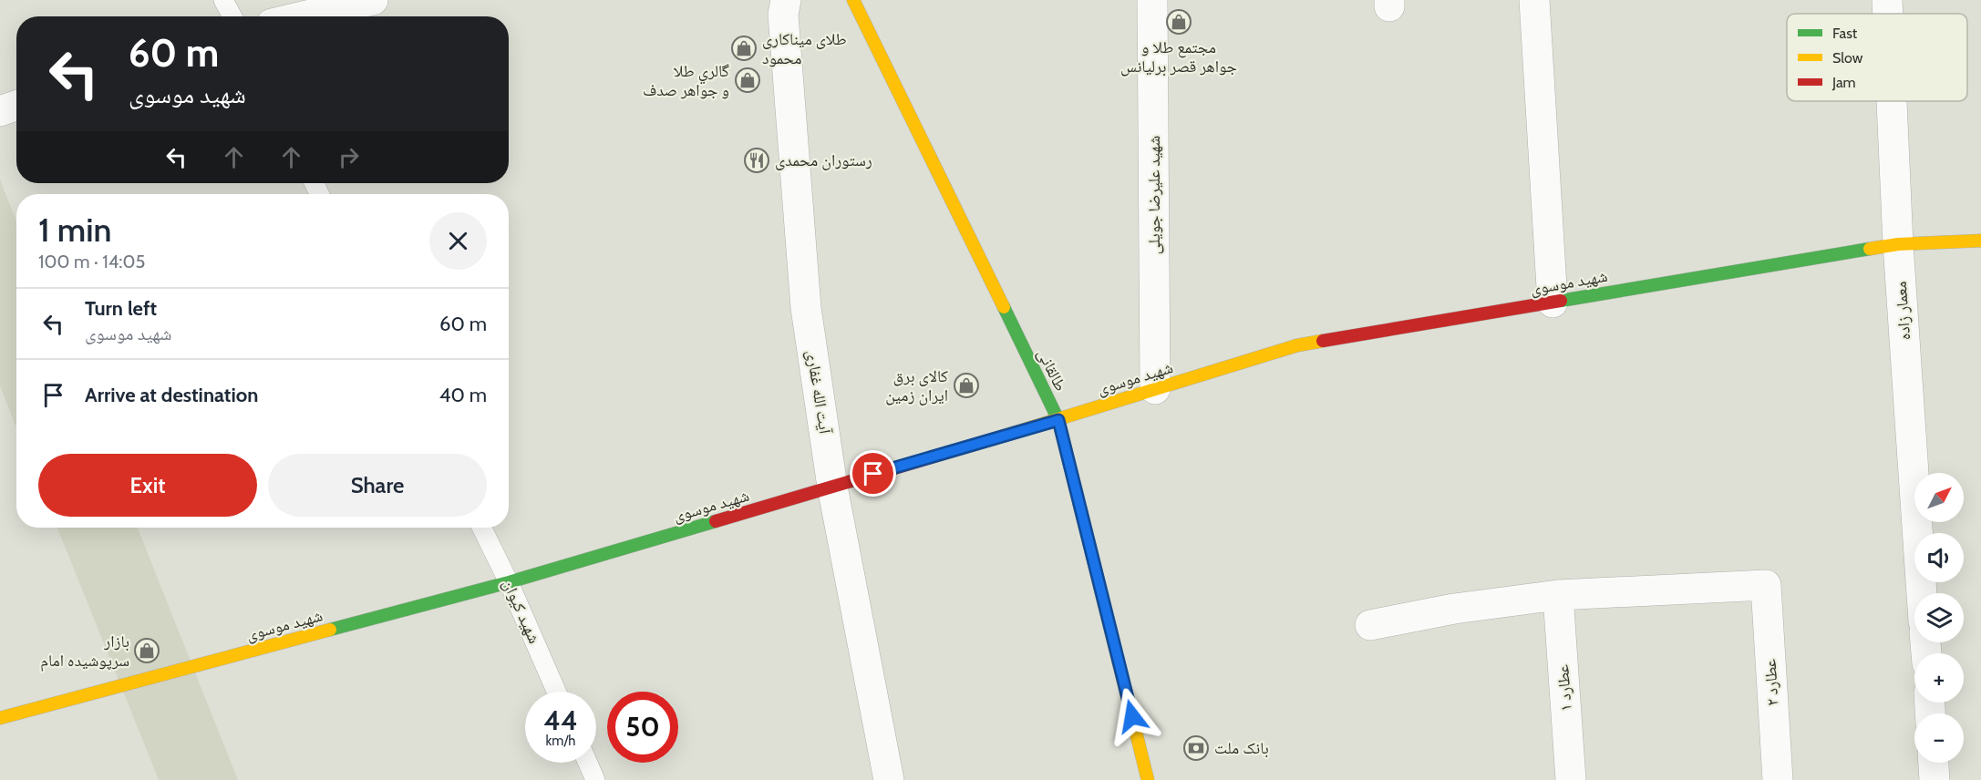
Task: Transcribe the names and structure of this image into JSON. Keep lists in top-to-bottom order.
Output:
{
  "streets": {
    "street": [
      "شهید علیرضا جویلی",
      "شهید موسوی",
      "معمار زاده",
      "طالقانی",
      "آیت الله غفاری",
      "عطارد ۲",
      "عطارد ۱"
    ],
    "lane": ["شهید کیوان"]
  },
  "crossings": [
    ["شهید علیرضا جویلی", "شهید موسوی"],
    ["شهید موسوی", "معمار زاده"],
    ["شهید موسوی", "طالقانی"],
    ["شهید موسوی", "آیت الله غفاری"],
    ["شهید موسوی", "شهید کیوان"],
    ["عطارد ۲", "عطارد ۱"]
  ],
  "places": {
    "shop": [
      "مجتمع طلا و جواهر قصر برليانس",
      "طلای میناکاری محمود",
      "گالري طلا و جواهر صدف",
      "کالای برق ایران زمین",
      "بازار سرپوشیده امام"
    ],
    "restaurant": ["رستوران محمدی"],
    "bank": ["بانک ملت"]
  },
  "legend": ["Fast", "Slow", "Jam"],
  "north": "top right",
  "page": {
    "turn": ["60 m", "شهید موسوی"],
    "heading": ["1 min", "100 m · 14:05"],
    "list": [
      {
        "name": "Turn left",
        "note": "شهید موسوی",
        "value": "60 m"
      },
      {
        "name": "Arrive at destination",
        "value": "40 m"
      }
    ],
    "buttons": ["Exit", "Share"],
    "map_buttons": ["+", "−"],
    "speed": "44 km/h",
    "limit": "50"
  }
}
